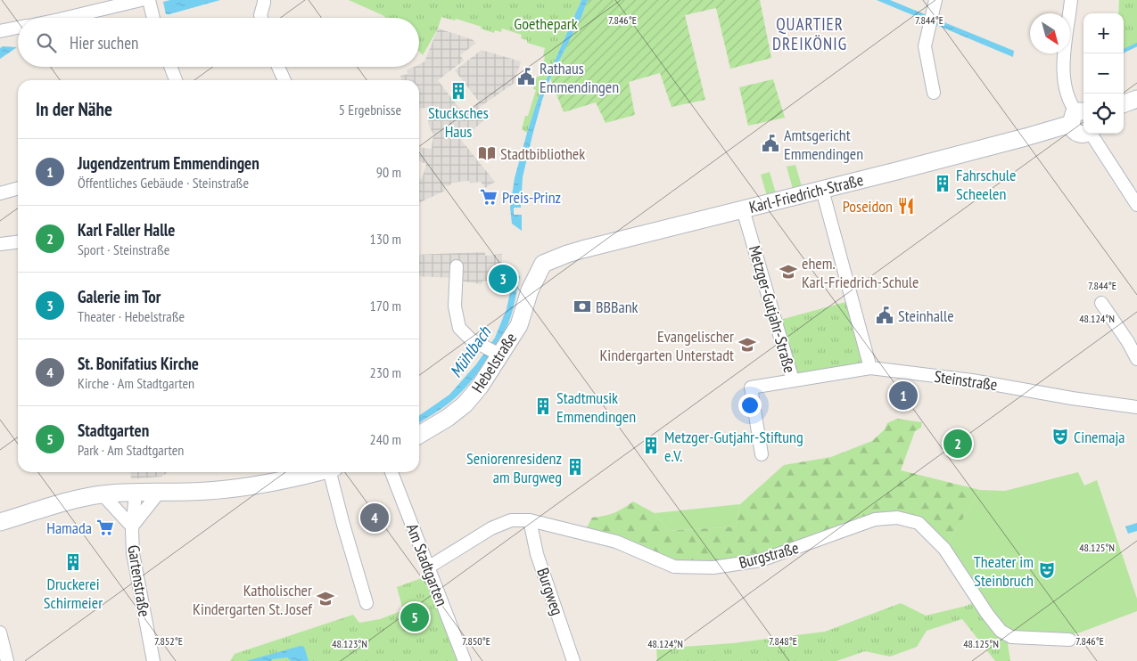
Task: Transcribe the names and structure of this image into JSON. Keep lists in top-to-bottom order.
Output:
{
  "streets": {
    "street": [
      "Karl-Friedrich-Straße",
      "Metzger-Gutjahr-Straße",
      "Hebelstraße",
      "Steinstraße",
      "Burgstraße",
      "Am Stadtgarten",
      "Gartenstraße",
      "Burgweg"
    ]
  },
  "crossings": [
    ["Karl-Friedrich-Straße", "Metzger-Gutjahr-Straße"],
    ["Karl-Friedrich-Straße", "Hebelstraße"],
    ["Metzger-Gutjahr-Straße", "Steinstraße"],
    ["Burgstraße", "Am Stadtgarten"],
    ["Burgstraße", "Burgweg"]
  ],
  "districts": ["QUARTIER DREIKÖNIG"],
  "water": ["Mühlbach"],
  "parks": ["Goethepark"],
  "places": {
    "public building": ["Rathaus Emmendingen", "Amtsgericht Emmendingen", "Steinhalle"],
    "building": [
      "Stucksches Haus",
      "Fahrschule Scheelen",
      "Stadtmusik Emmendingen",
      "Metzger-Gutjahr-Stiftung e.V.",
      "Seniorenresidenz am Burgweg",
      "Druckerei Schirmeier"
    ],
    "library": ["Stadtbibliothek"],
    "supermarket": ["Preis-Prinz", "Hamada"],
    "restaurant": ["Poseidon"],
    "school or university": ["ehem. Karl-Friedrich-Schule", "Evangelischer Kindergarten Unterstadt", "Katholischer Kindergarten St. Josef"],
    "bank": ["BBBank"],
    "theatre": ["Cinemaja", "Theater im Steinbruch"]
  },
  "north": "bottom right",
  "page": {
    "map_buttons": ["+", "−"],
    "search": "Hier suchen",
    "heading": ["In der Nähe", "5 Ergebnisse"],
    "list": [
      {
        "mark": "1",
        "name": "Jugendzentrum Emmendingen",
        "note": "Öffentliches Gebäude · Steinstraße",
        "value": "90 m"
      },
      {
        "mark": "2",
        "name": "Karl Faller Halle",
        "note": "Sport · Steinstraße",
        "value": "130 m"
      },
      {
        "mark": "3",
        "name": "Galerie im Tor",
        "note": "Theater · Hebelstraße",
        "value": "170 m"
      },
      {
        "mark": "4",
        "name": "St. Bonifatius Kirche",
        "note": "Kirche · Am Stadtgarten",
        "value": "230 m"
      },
      {
        "mark": "5",
        "name": "Stadtgarten",
        "note": "Park · Am Stadtgarten",
        "value": "240 m"
      }
    ],
    "pins": [
      "3",
      "1",
      "2",
      "4",
      "5"
    ]
  },
  "coordinates": [
    "7.846°E",
    "7.844°E",
    "48.124°N",
    "48.125°N",
    "7.852°E",
    "7.850°E",
    "7.848°E",
    "48.123°N"
  ]
}
